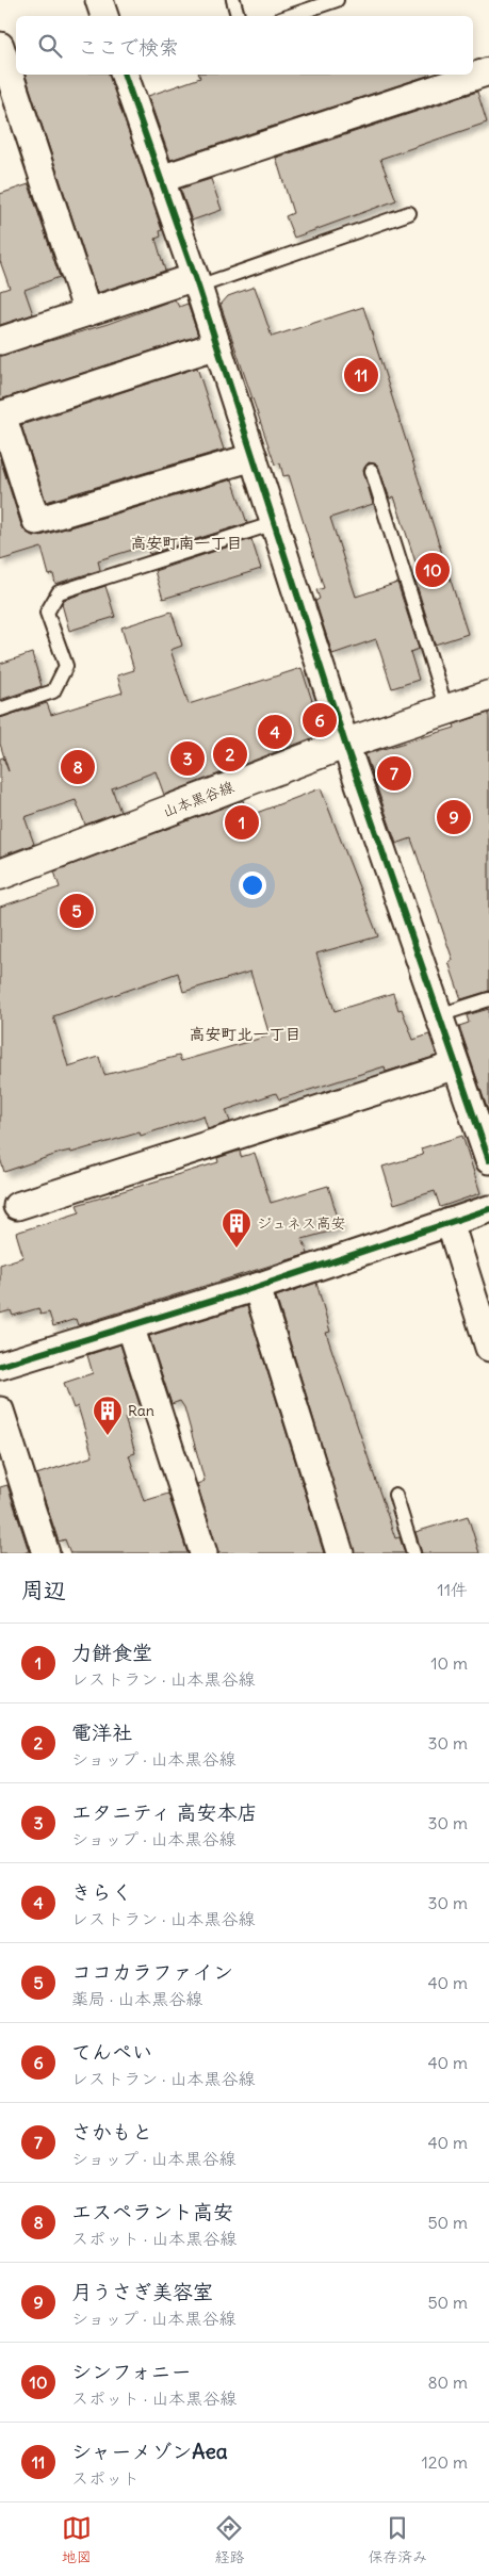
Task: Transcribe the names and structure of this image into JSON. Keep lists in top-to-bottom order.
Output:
{
  "streets": {
    "main road": ["山本黒谷線"]
  },
  "districts": ["高安町南一丁目", "高安町北一丁目"],
  "places": {
    "building": ["ジュネス高安", "Ran"]
  },
  "page": {
    "search": "ここで検索",
    "pins": [
      "11",
      "10",
      "6",
      "4",
      "2",
      "3",
      "8",
      "7",
      "9",
      "1",
      "5"
    ],
    "heading": ["周辺", "11件"],
    "list": [
      {
        "mark": "1",
        "name": "力餅食堂",
        "note": "レストラン · 山本黒谷線",
        "value": "10 m"
      },
      {
        "mark": "2",
        "name": "電洋社",
        "note": "ショップ · 山本黒谷線",
        "value": "30 m"
      },
      {
        "mark": "3",
        "name": "エタニティ 高安本店",
        "note": "ショップ · 山本黒谷線",
        "value": "30 m"
      },
      {
        "mark": "4",
        "name": "きらく",
        "note": "レストラン · 山本黒谷線",
        "value": "30 m"
      },
      {
        "mark": "5",
        "name": "ココカラファイン",
        "note": "薬局 · 山本黒谷線",
        "value": "40 m"
      },
      {
        "mark": "6",
        "name": "てんぺい",
        "note": "レストラン · 山本黒谷線",
        "value": "40 m"
      },
      {
        "mark": "7",
        "name": "さかもと",
        "note": "ショップ · 山本黒谷線",
        "value": "40 m"
      },
      {
        "mark": "8",
        "name": "エスペラント高安",
        "note": "スポット · 山本黒谷線",
        "value": "50 m"
      },
      {
        "mark": "9",
        "name": "月うさぎ美容室",
        "note": "ショップ · 山本黒谷線",
        "value": "50 m"
      },
      {
        "mark": "10",
        "name": "シンフォニー",
        "note": "スポット · 山本黒谷線",
        "value": "80 m"
      },
      {
        "mark": "11",
        "name": "シャーメゾンAea",
        "note": "スポット",
        "value": "120 m"
      }
    ],
    "nav": ["地図", "経路", "保存済み"]
  }
}
